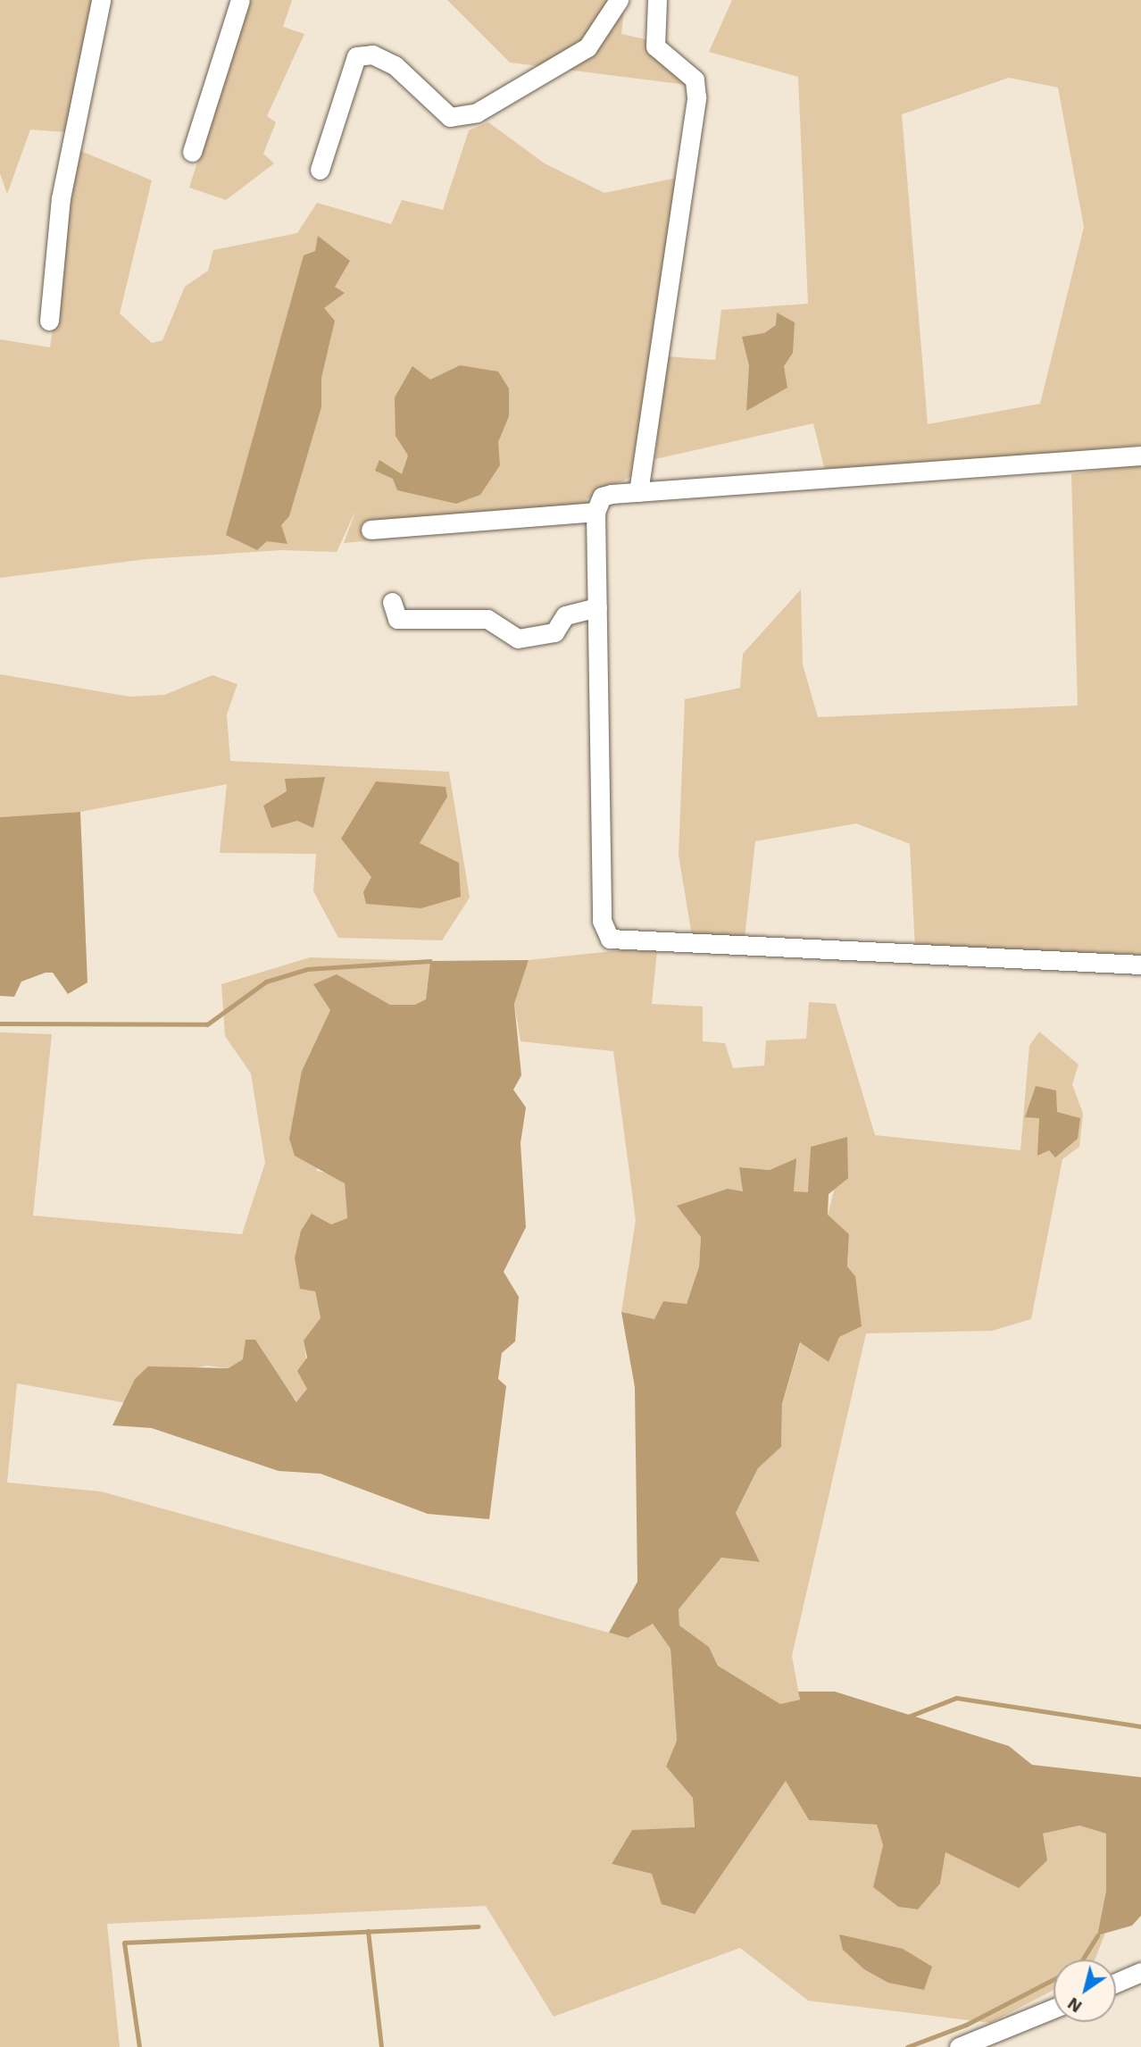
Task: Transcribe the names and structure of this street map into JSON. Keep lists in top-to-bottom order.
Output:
{
  "north": "bottom left"
}
